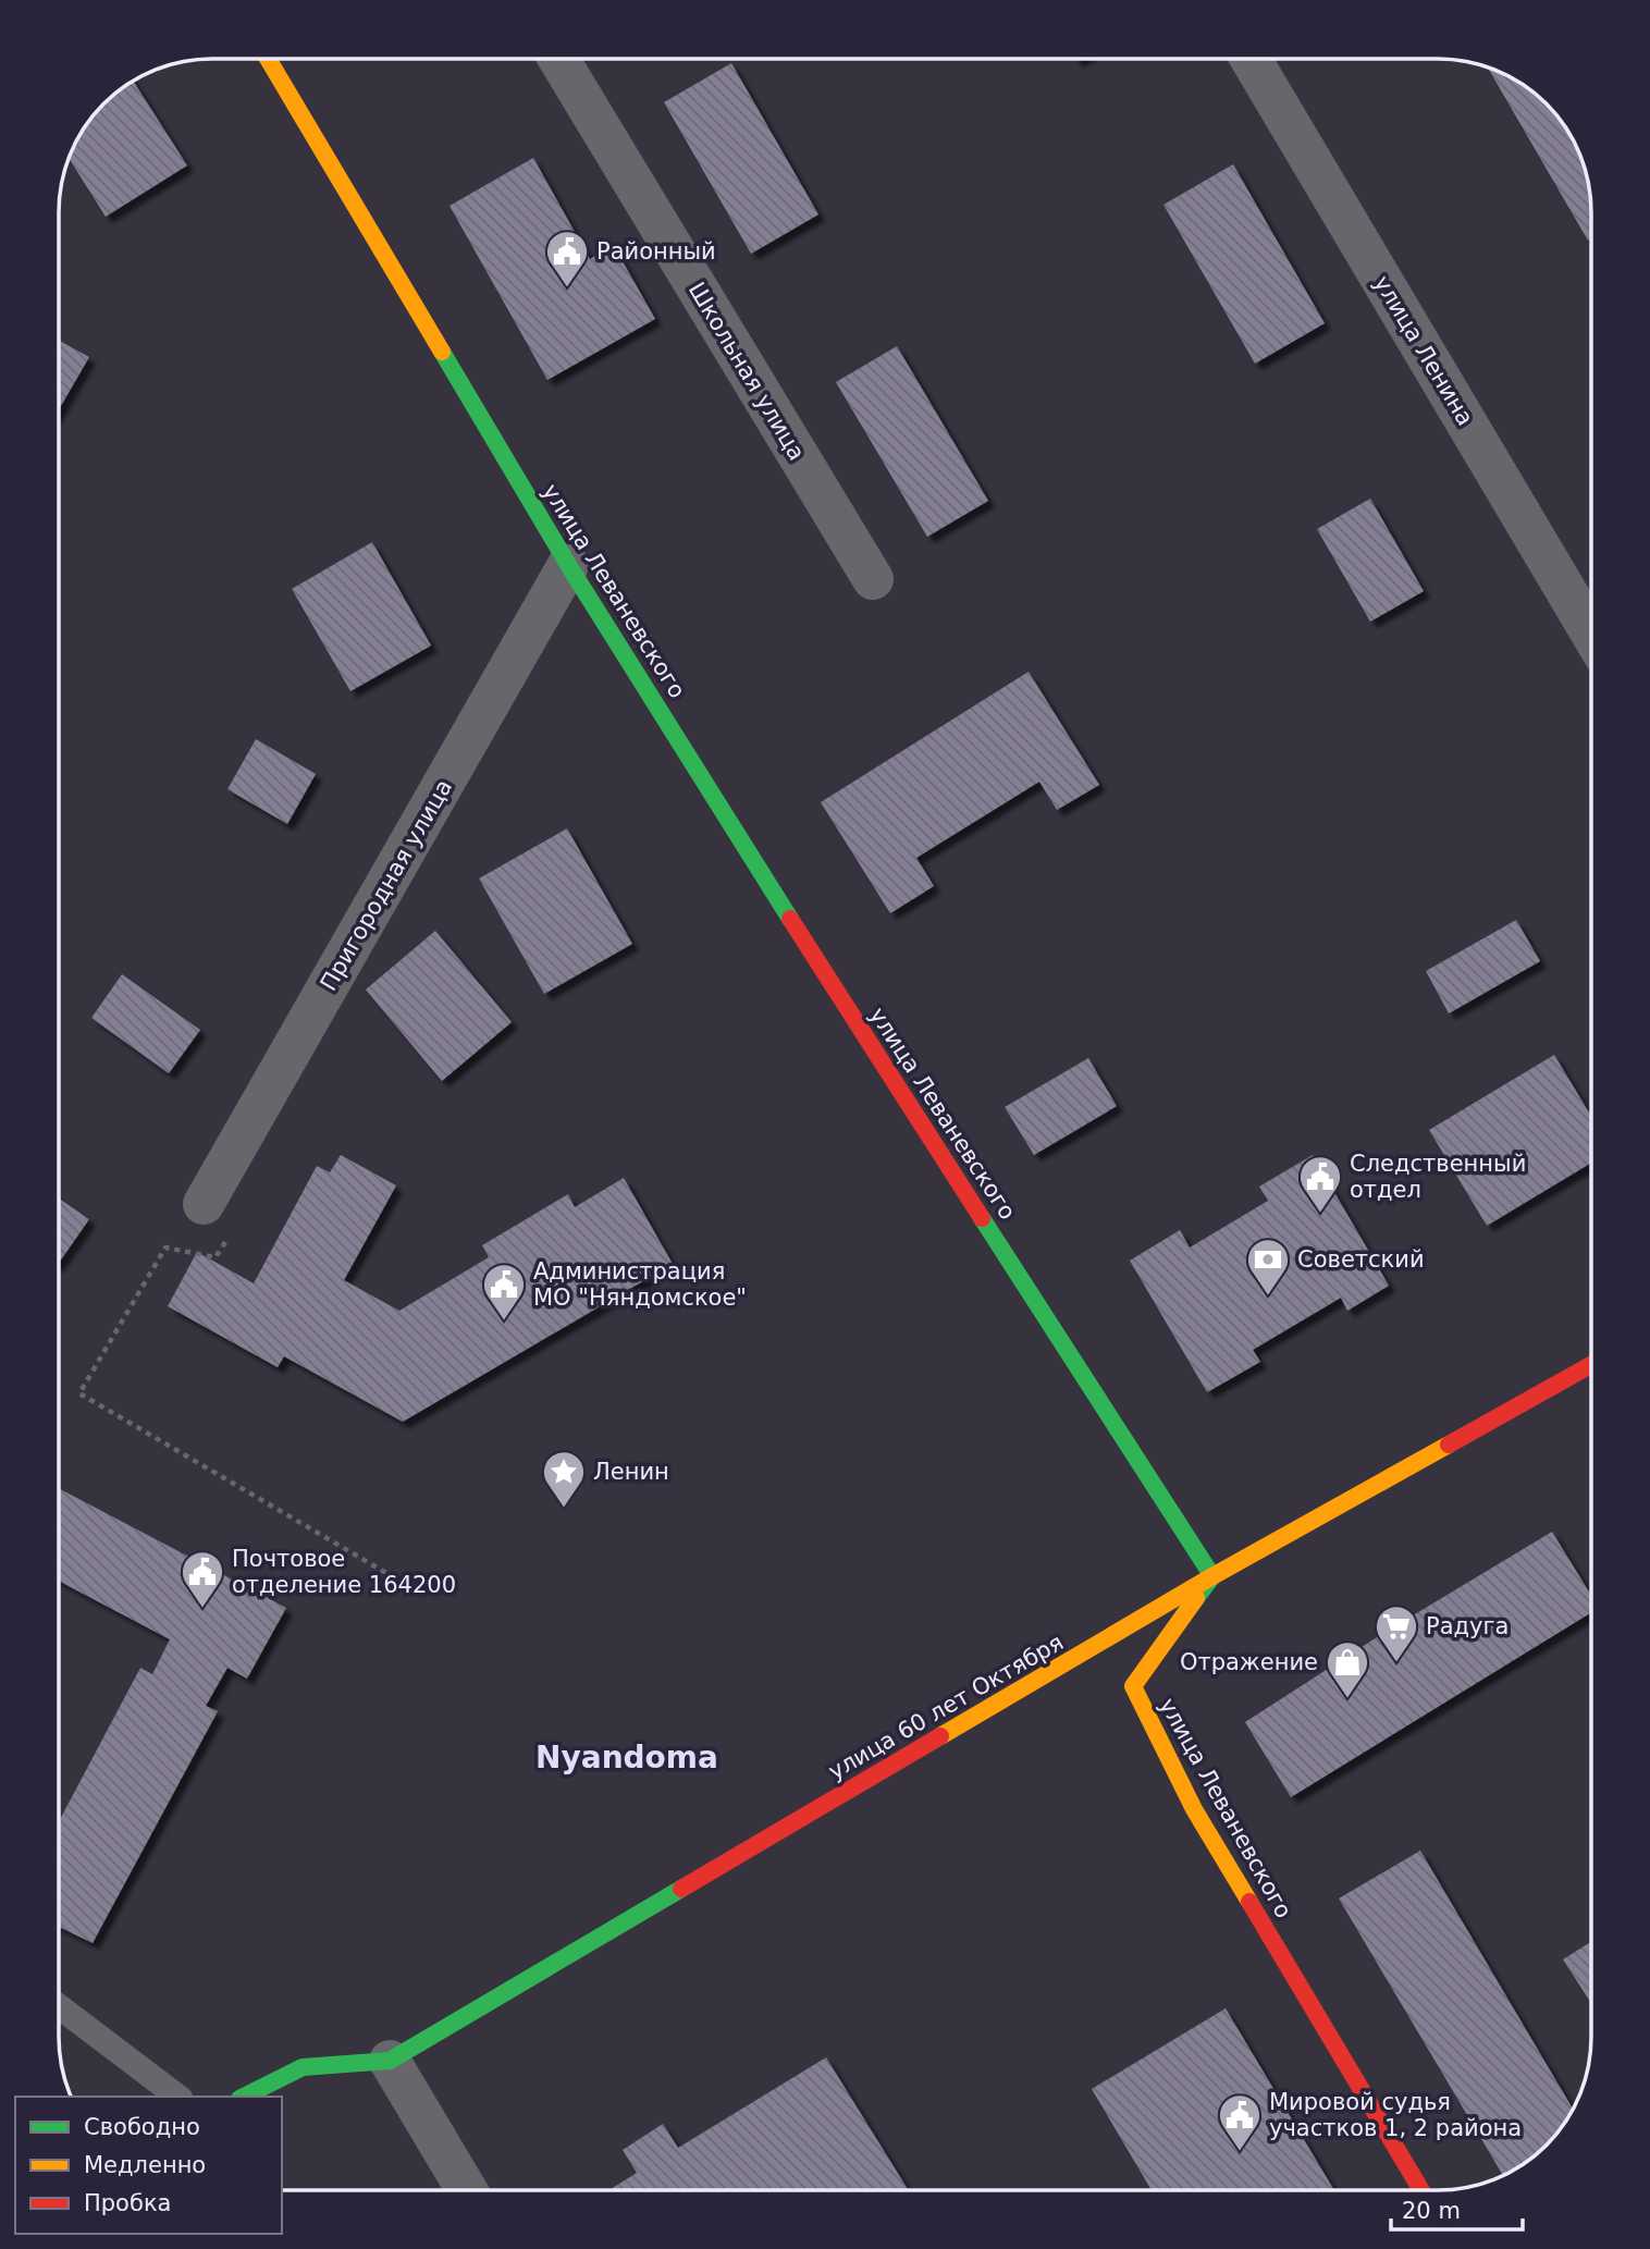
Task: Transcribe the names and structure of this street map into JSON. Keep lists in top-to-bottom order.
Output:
{
  "streets": {
    "street": [
      "улица Ленина",
      "Школьная улица",
      "улица Леваневского",
      "Пригородная улица",
      "улица 60 лет Октября"
    ]
  },
  "crossings": [
    ["улица Леваневского", "Пригородная улица"],
    ["улица Леваневского", "улица 60 лет Октября"]
  ],
  "districts": ["Nyandoma"],
  "places": {
    "public building": [
      "Районный",
      "Следственный отдел",
      "Администрация МО \"Няндомское\"",
      "Почтовое отделение 164200",
      "Мировой судья участков 1, 2 района"
    ],
    "bank": ["Советский"],
    "place": ["Ленин"],
    "supermarket": ["Радуга"],
    "shop": ["Отражение"]
  },
  "legend": ["Свободно", "Медленно", "Пробка"],
  "scale_bar": "20 m"
}
